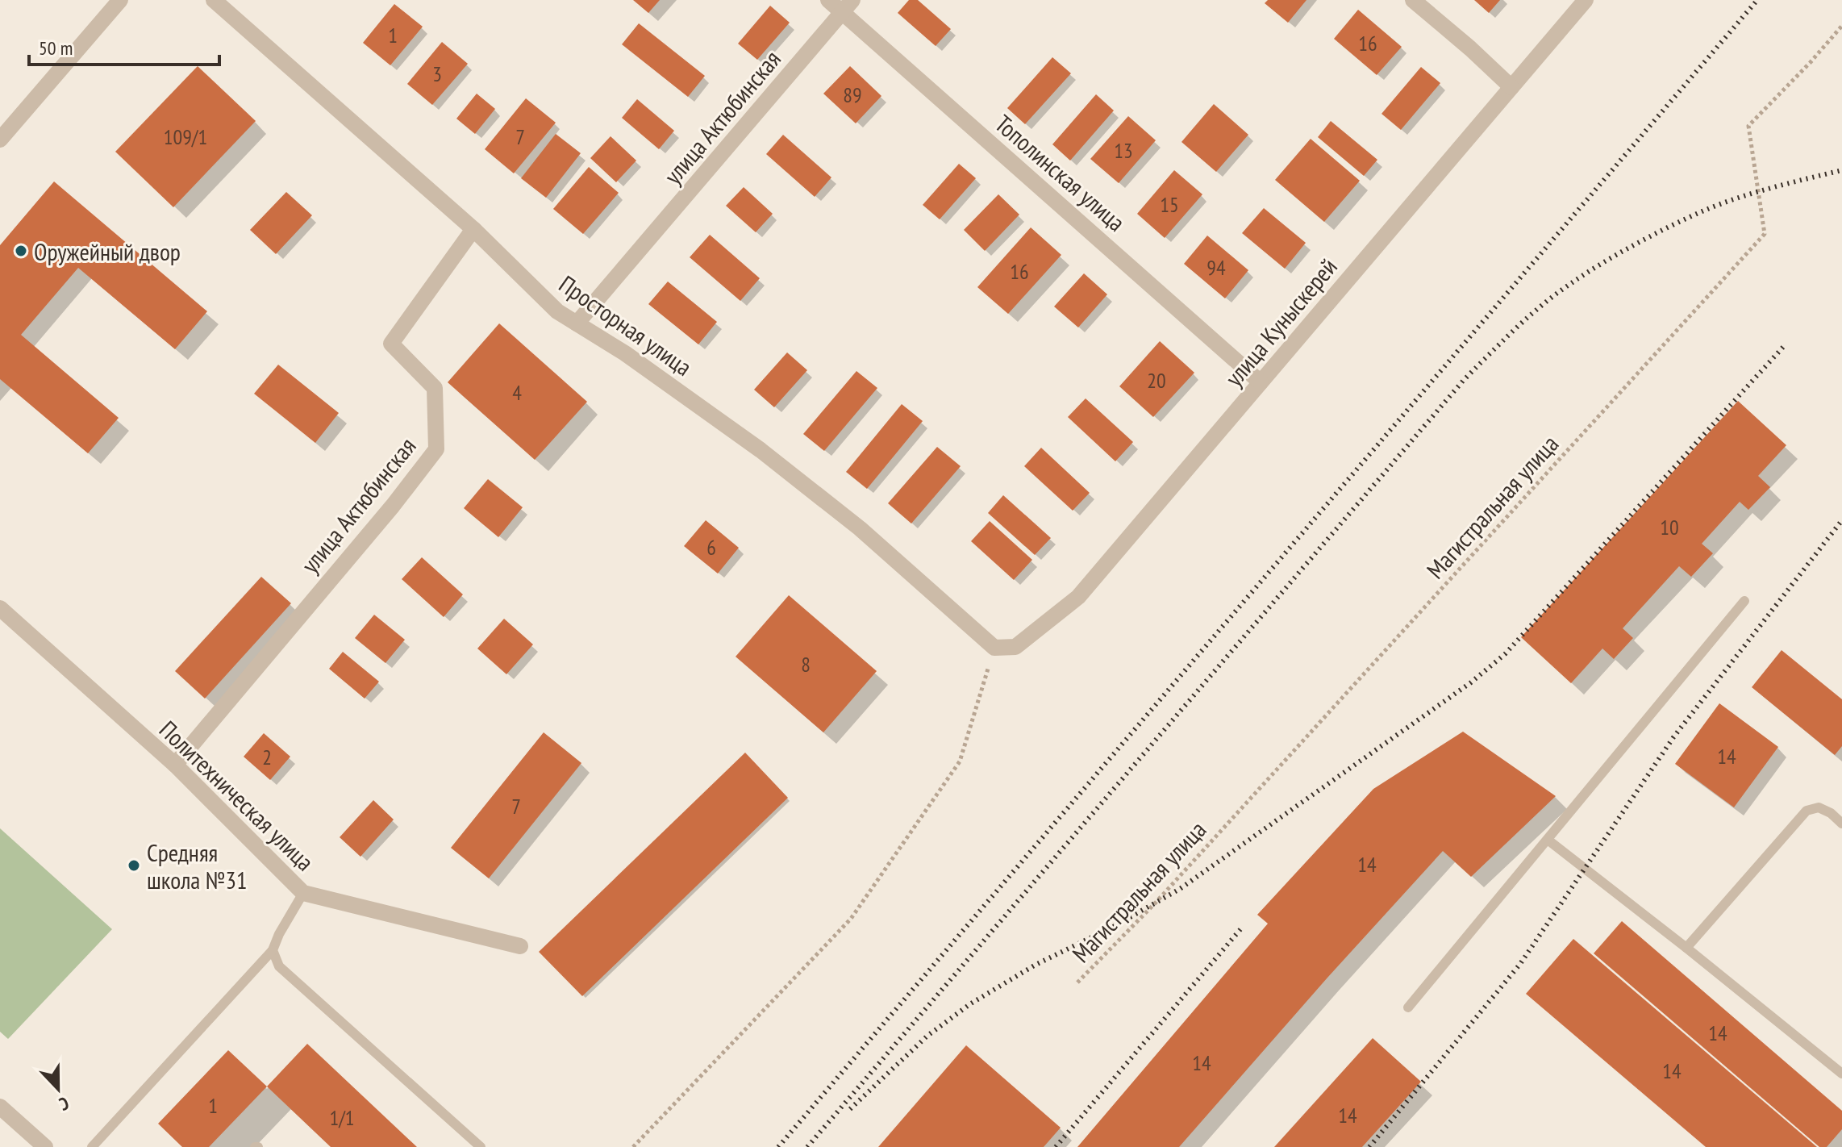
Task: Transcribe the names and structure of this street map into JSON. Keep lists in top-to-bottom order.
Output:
{
  "streets": {
    "street": [
      "улица Актюбинская",
      "Тополинская улица",
      "улица Куныскерей",
      "Просторная улица",
      "Политехническая улица"
    ],
    "path": ["Магистральная улица"]
  },
  "crossings": [
    ["улица Актюбинская", "Тополинская улица"],
    ["улица Актюбинская", "Просторная улица"],
    ["улица Актюбинская", "Политехническая улица"],
    ["Тополинская улица", "улица Куныскерей"],
    ["улица Куныскерей", "Просторная улица"]
  ],
  "places": ["Оружейный двор", "Средняя школа №31"],
  "house_numbers": [
    "1",
    "16",
    "3",
    "89",
    "109/1",
    "7",
    "13",
    "15",
    "94",
    "16",
    "20",
    "4",
    "10",
    "6",
    "8",
    "14",
    "2",
    "7",
    "14",
    "14",
    "14",
    "14",
    "1",
    "14",
    "1/1"
  ],
  "scale_bar": "50 m",
  "north": "bottom"
}
